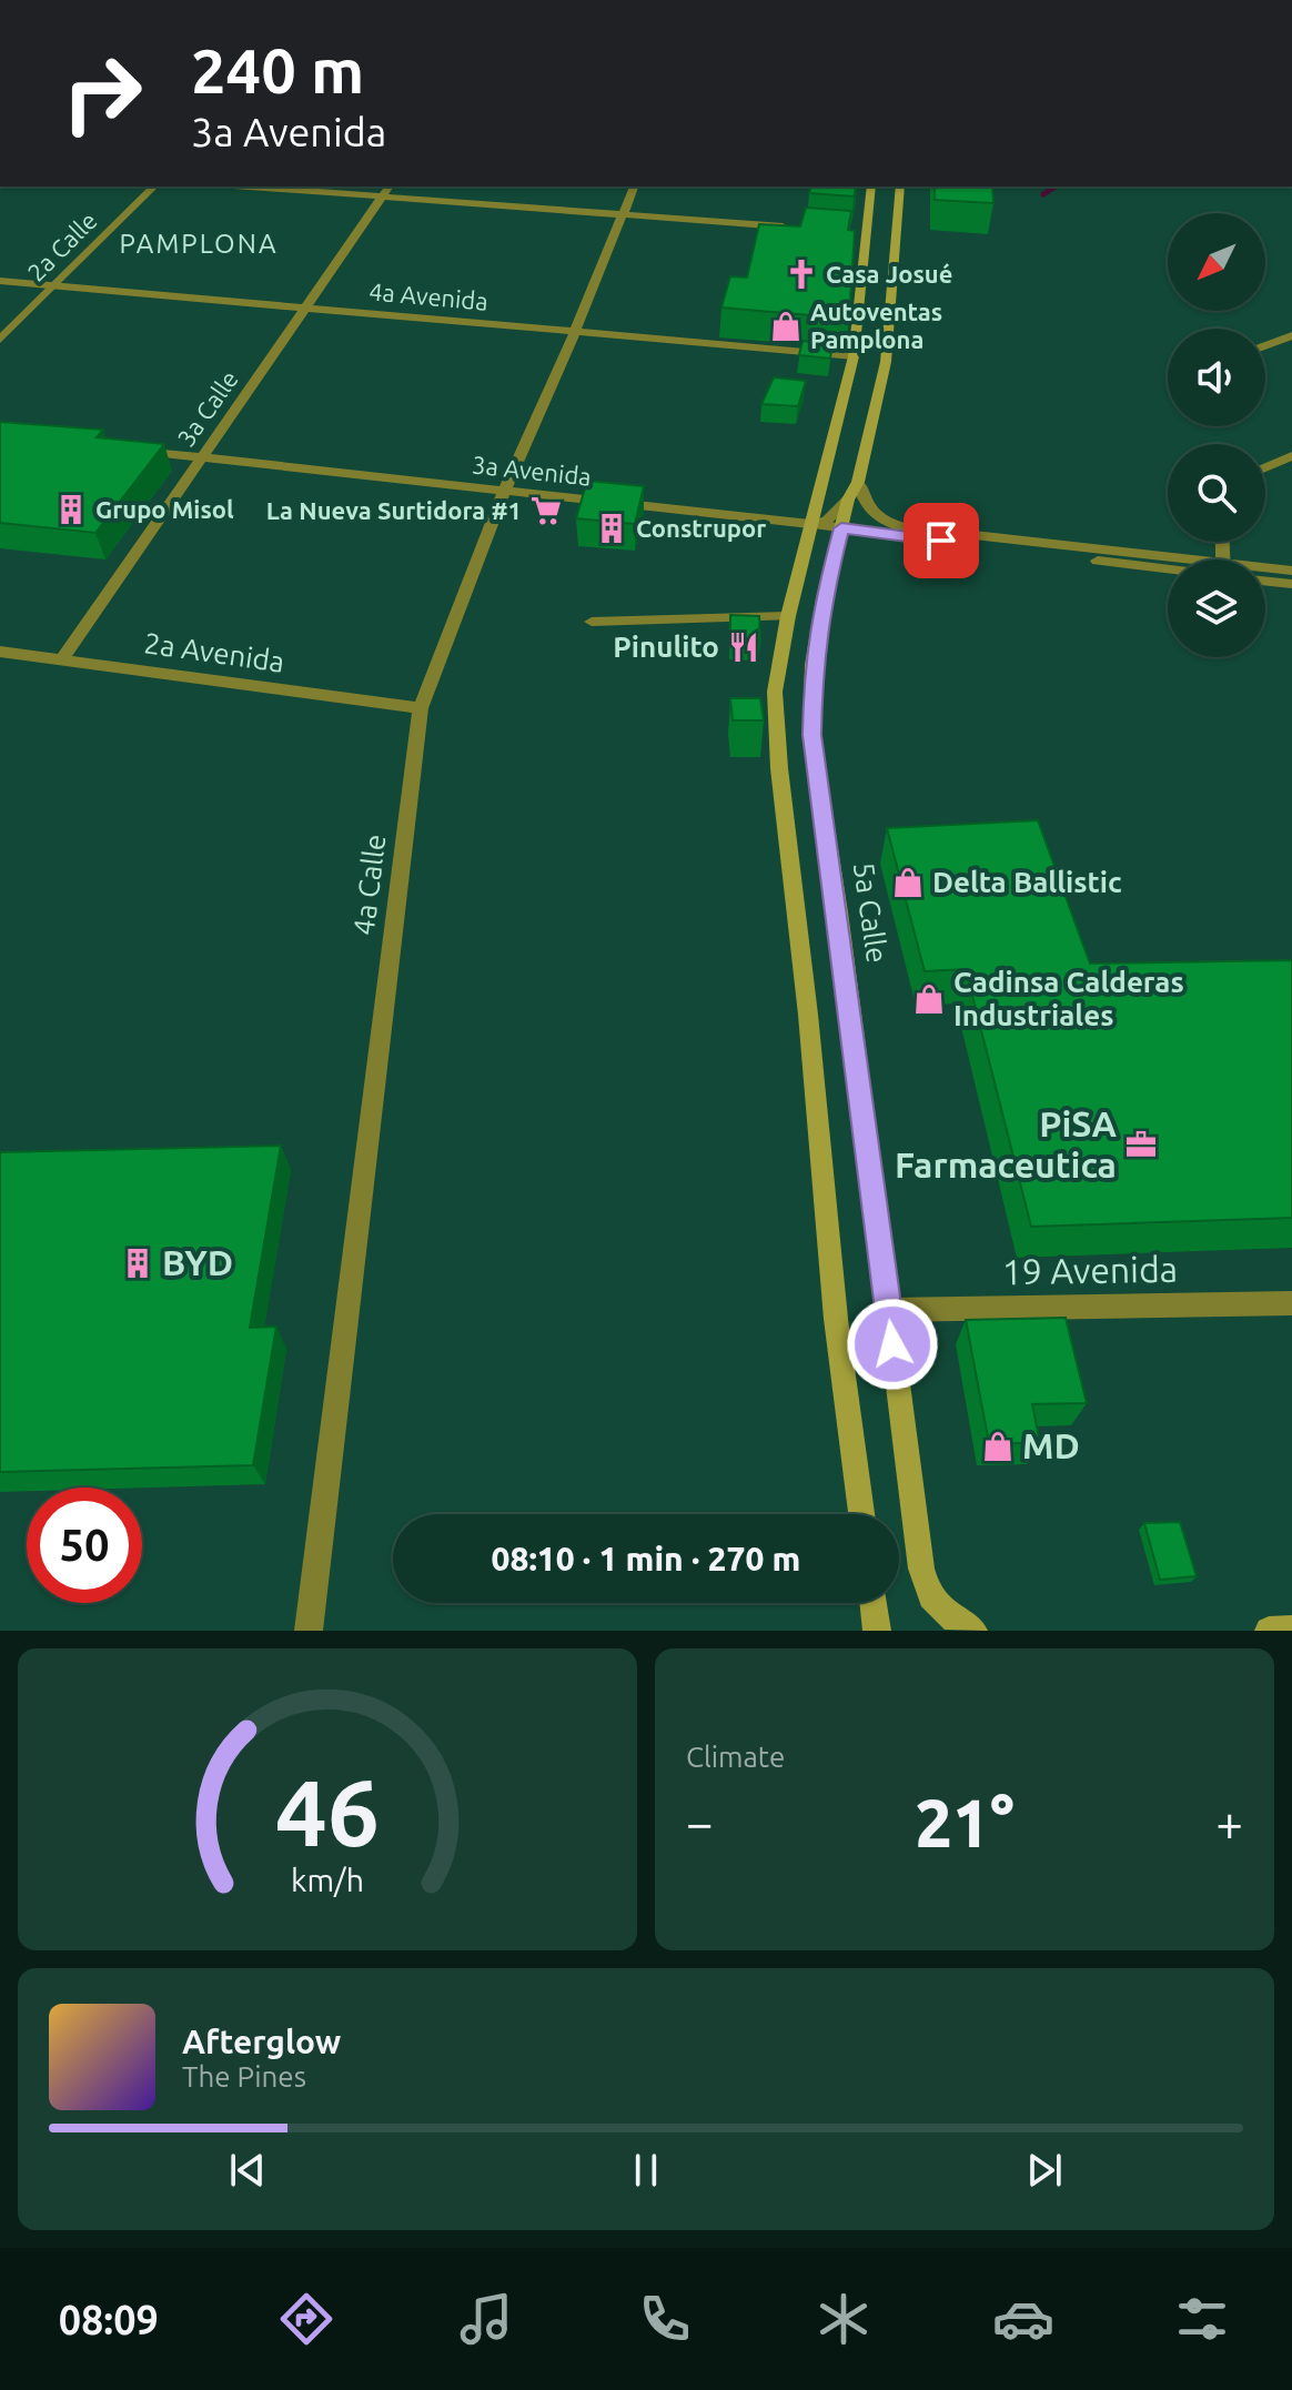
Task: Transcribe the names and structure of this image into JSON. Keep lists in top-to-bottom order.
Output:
{
  "streets": {
    "main road": ["5a Calle"],
    "street": [
      "2a Calle",
      "4a Avenida",
      "3a Calle",
      "3a Avenida",
      "2a Avenida",
      "4a Calle",
      "19 Avenida"
    ]
  },
  "crossings": [
    ["2a Calle", "4a Avenida"],
    ["4a Avenida", "3a Calle"],
    ["4a Avenida", "4a Calle"],
    ["3a Calle", "3a Avenida"],
    ["3a Calle", "2a Avenida"],
    ["3a Avenida", "4a Calle"],
    ["3a Avenida", "5a Calle"],
    ["2a Avenida", "4a Calle"],
    ["5a Calle", "19 Avenida"]
  ],
  "districts": ["PAMPLONA"],
  "places": {
    "church": ["Casa Josué"],
    "shop": [
      "Autoventas Pamplona",
      "Delta Ballistic",
      "Cadinsa Calderas Industriales",
      "MD"
    ],
    "building": ["Grupo Misol", "Construpor", "BYD"],
    "supermarket": ["La Nueva Surtidora #1"],
    "restaurant": ["Pinulito"],
    "office": ["PiSA Farmaceutica"]
  },
  "north": "bottom left",
  "page": {
    "turn": ["240 m", "3a Avenida"],
    "limit": "50",
    "trip": "08:10 · 1 min · 270 m",
    "tile": "Climate",
    "heat": ["−", "21°", "+"],
    "song": ["Afterglow", "The Pines"],
    "tabs": "08:09",
    "gauge": ["46", "km/h"]
  }
}
